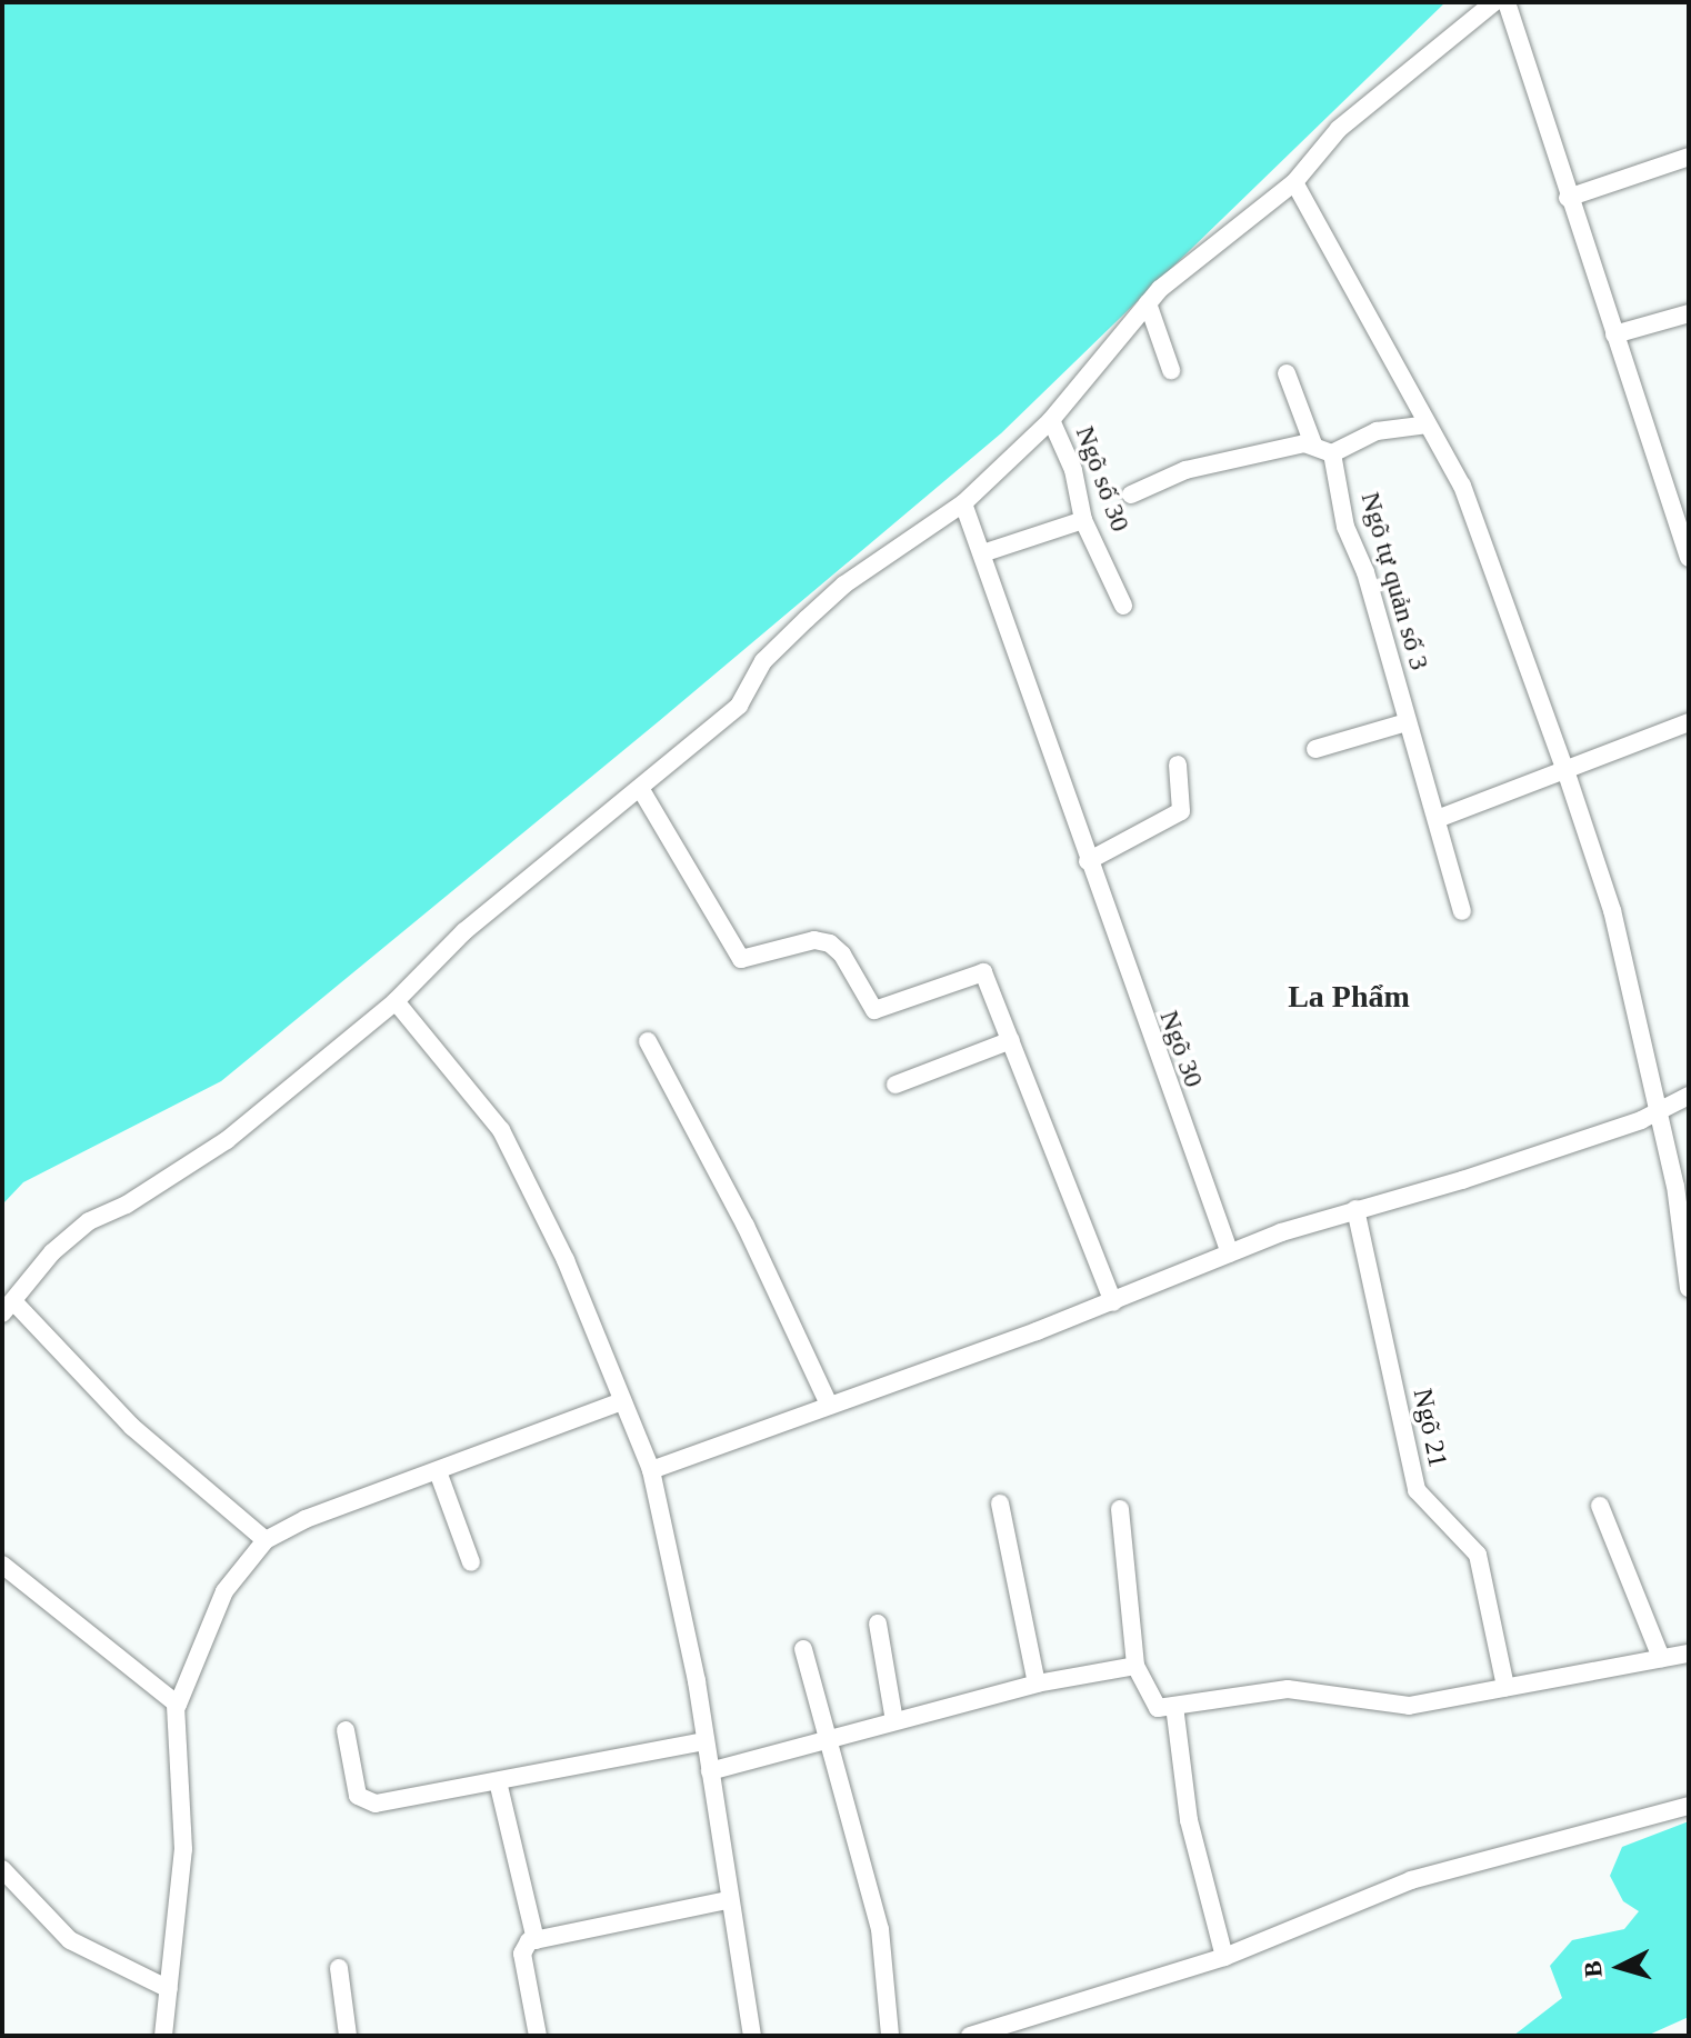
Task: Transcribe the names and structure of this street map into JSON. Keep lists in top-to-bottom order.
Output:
{
  "streets": {
    "street": [
      "Ngõ số 30",
      "Ngõ tự quản số 3",
      "Ngõ 30",
      "Ngõ 21"
    ]
  },
  "districts": ["La Phẩm"],
  "north": "left"
}
